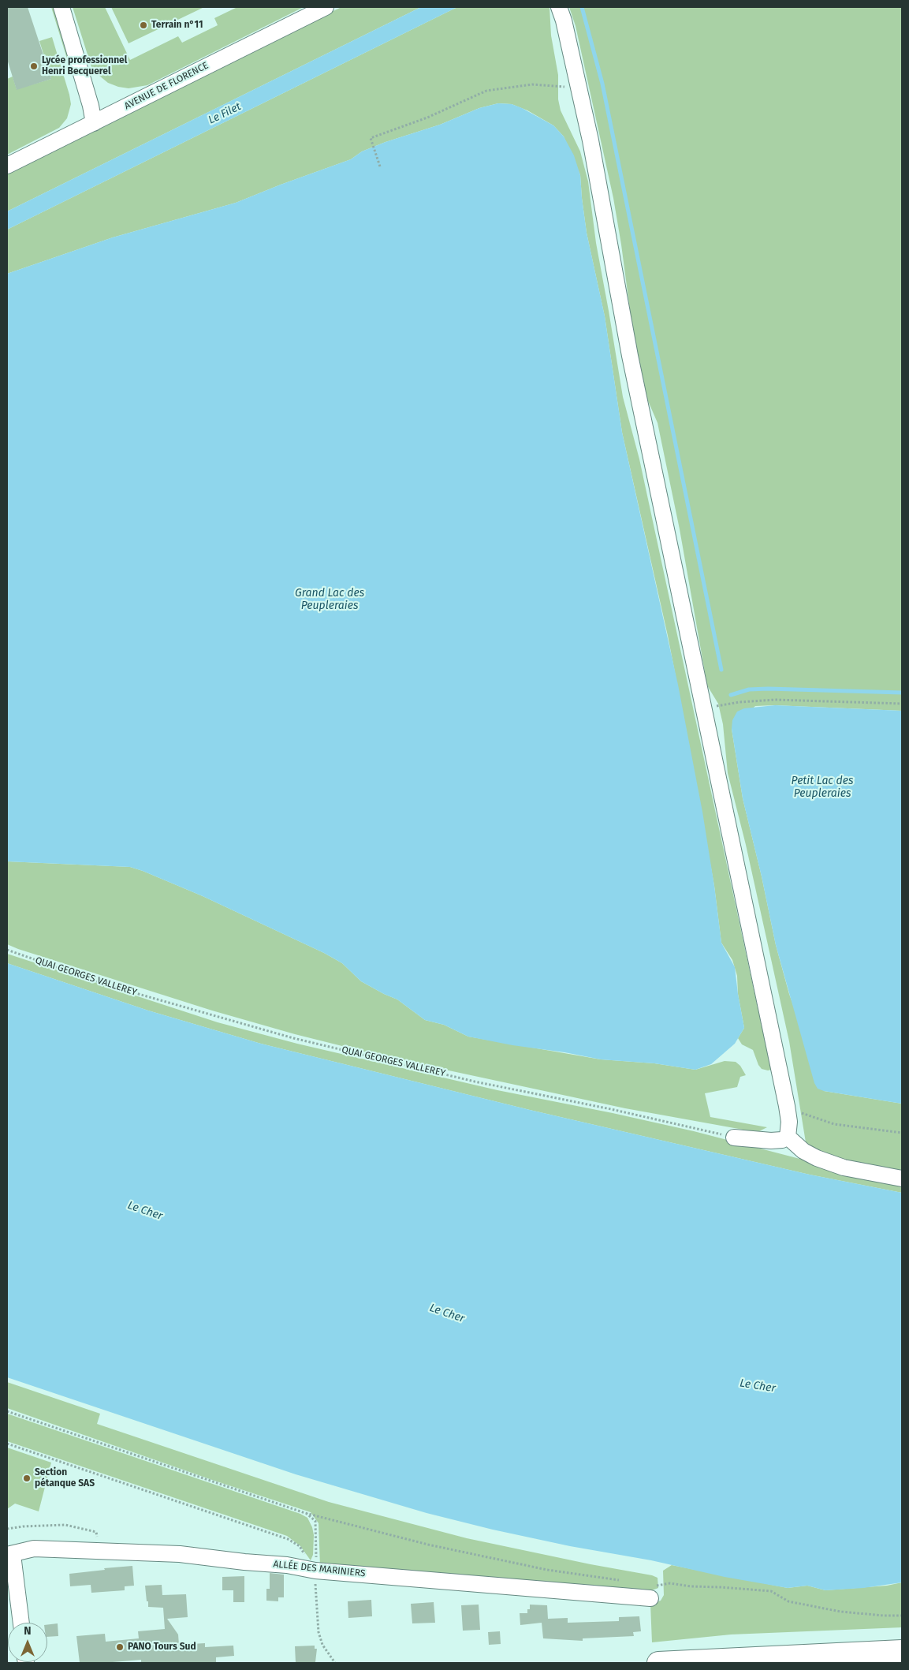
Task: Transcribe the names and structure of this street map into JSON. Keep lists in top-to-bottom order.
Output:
{
  "streets": {
    "street": ["AVENUE DE FLORENCE", "ALLÉE DES MARINIERS"],
    "path": ["QUAI GEORGES VALLEREY"]
  },
  "water": [
    "Le Filet",
    "Grand Lac des Peupleraies",
    "Petit Lac des Peupleraies",
    "Le Cher"
  ],
  "places": [
    "Terrain n°11",
    "Lycée professionnel Henri Becquerel",
    "Section pétanque SAS",
    "PANO Tours Sud"
  ],
  "north": "top"
}
